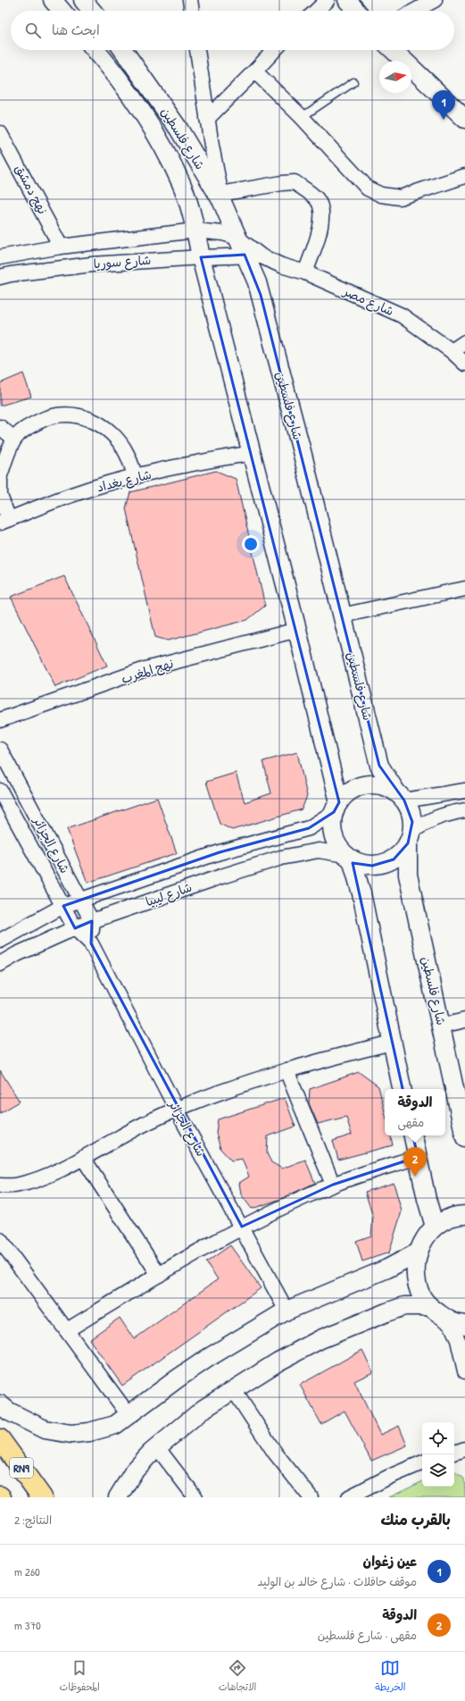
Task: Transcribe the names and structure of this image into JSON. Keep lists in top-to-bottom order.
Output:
{
  "streets": {
    "highway": ["RN9"],
    "street": [
      "شارع فلسطين",
      "نهج دمشق",
      "شارع سوريا",
      "شارع مصر",
      "شارع بغداد",
      "نهج المغرب",
      "شارع الجزائر",
      "شارع ليبيا"
    ]
  },
  "crossings": [
    ["شارع فلسطين", "شارع سوريا"],
    ["شارع فلسطين", "شارع مصر"],
    ["شارع فلسطين", "شارع بغداد"],
    ["شارع فلسطين", "نهج المغرب"],
    ["شارع فلسطين", "شارع ليبيا"],
    ["نهج دمشق", "شارع سوريا"],
    ["شارع سوريا", "شارع مصر"],
    ["شارع الجزائر", "شارع ليبيا"]
  ],
  "north": "right",
  "page": {
    "search": "ابحث هنا",
    "pins": ["1", "2"],
    "popup": ["الدوقة", "مقهى"],
    "heading": ["بالقرب منك", "النتائج: 2"],
    "list": [
      {
        "mark": "1",
        "name": "عين زغوان",
        "note": "موقف حافلات · شارع خالد بن الوليد",
        "value": "260 m"
      },
      {
        "mark": "2",
        "name": "الدوقة",
        "note": "مقهى · شارع فلسطين",
        "value": "370 m"
      }
    ],
    "nav": ["الخريطة", "الاتجاهات", "المحفوظات"]
  }
}
